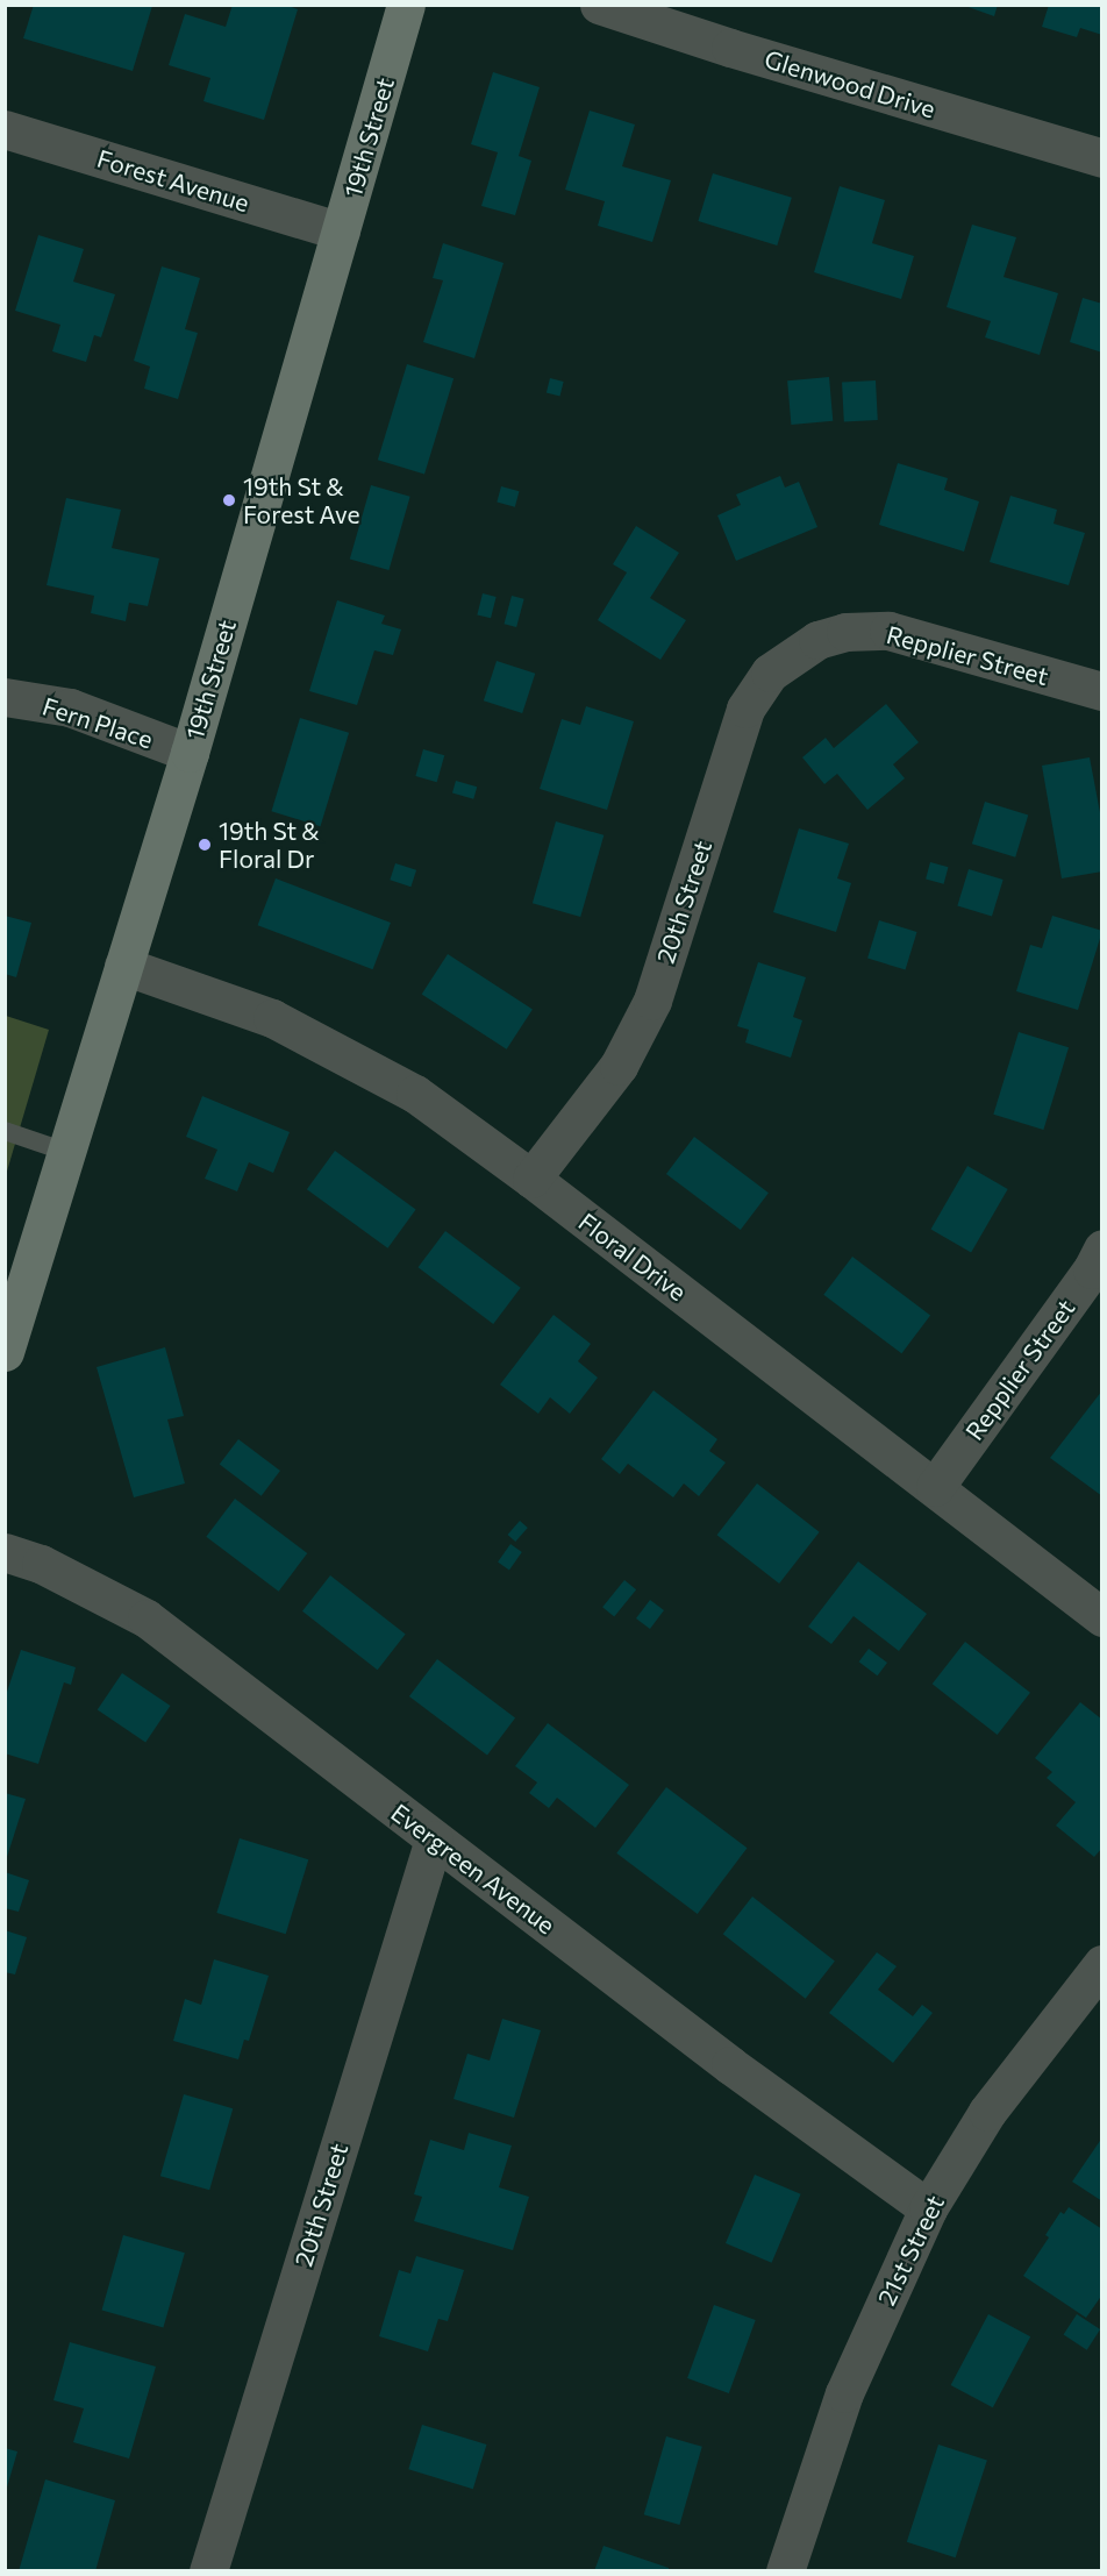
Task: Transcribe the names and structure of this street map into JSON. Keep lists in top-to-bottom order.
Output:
{
  "streets": {
    "street": [
      "Glenwood Drive",
      "19th Street",
      "Forest Avenue",
      "Repplier Street",
      "Fern Place",
      "20th Street",
      "Floral Drive",
      "Evergreen Avenue",
      "21st Street"
    ]
  },
  "crossings": [
    ["19th Street", "Forest Avenue"],
    ["19th Street", "Fern Place"],
    ["19th Street", "Floral Drive"],
    ["Repplier Street", "20th Street"],
    ["Repplier Street", "Floral Drive"],
    ["20th Street", "Floral Drive"],
    ["20th Street", "Evergreen Avenue"],
    ["Evergreen Avenue", "21st Street"]
  ],
  "places": ["19th St & Forest Ave", "19th St & Floral Dr"]
}
